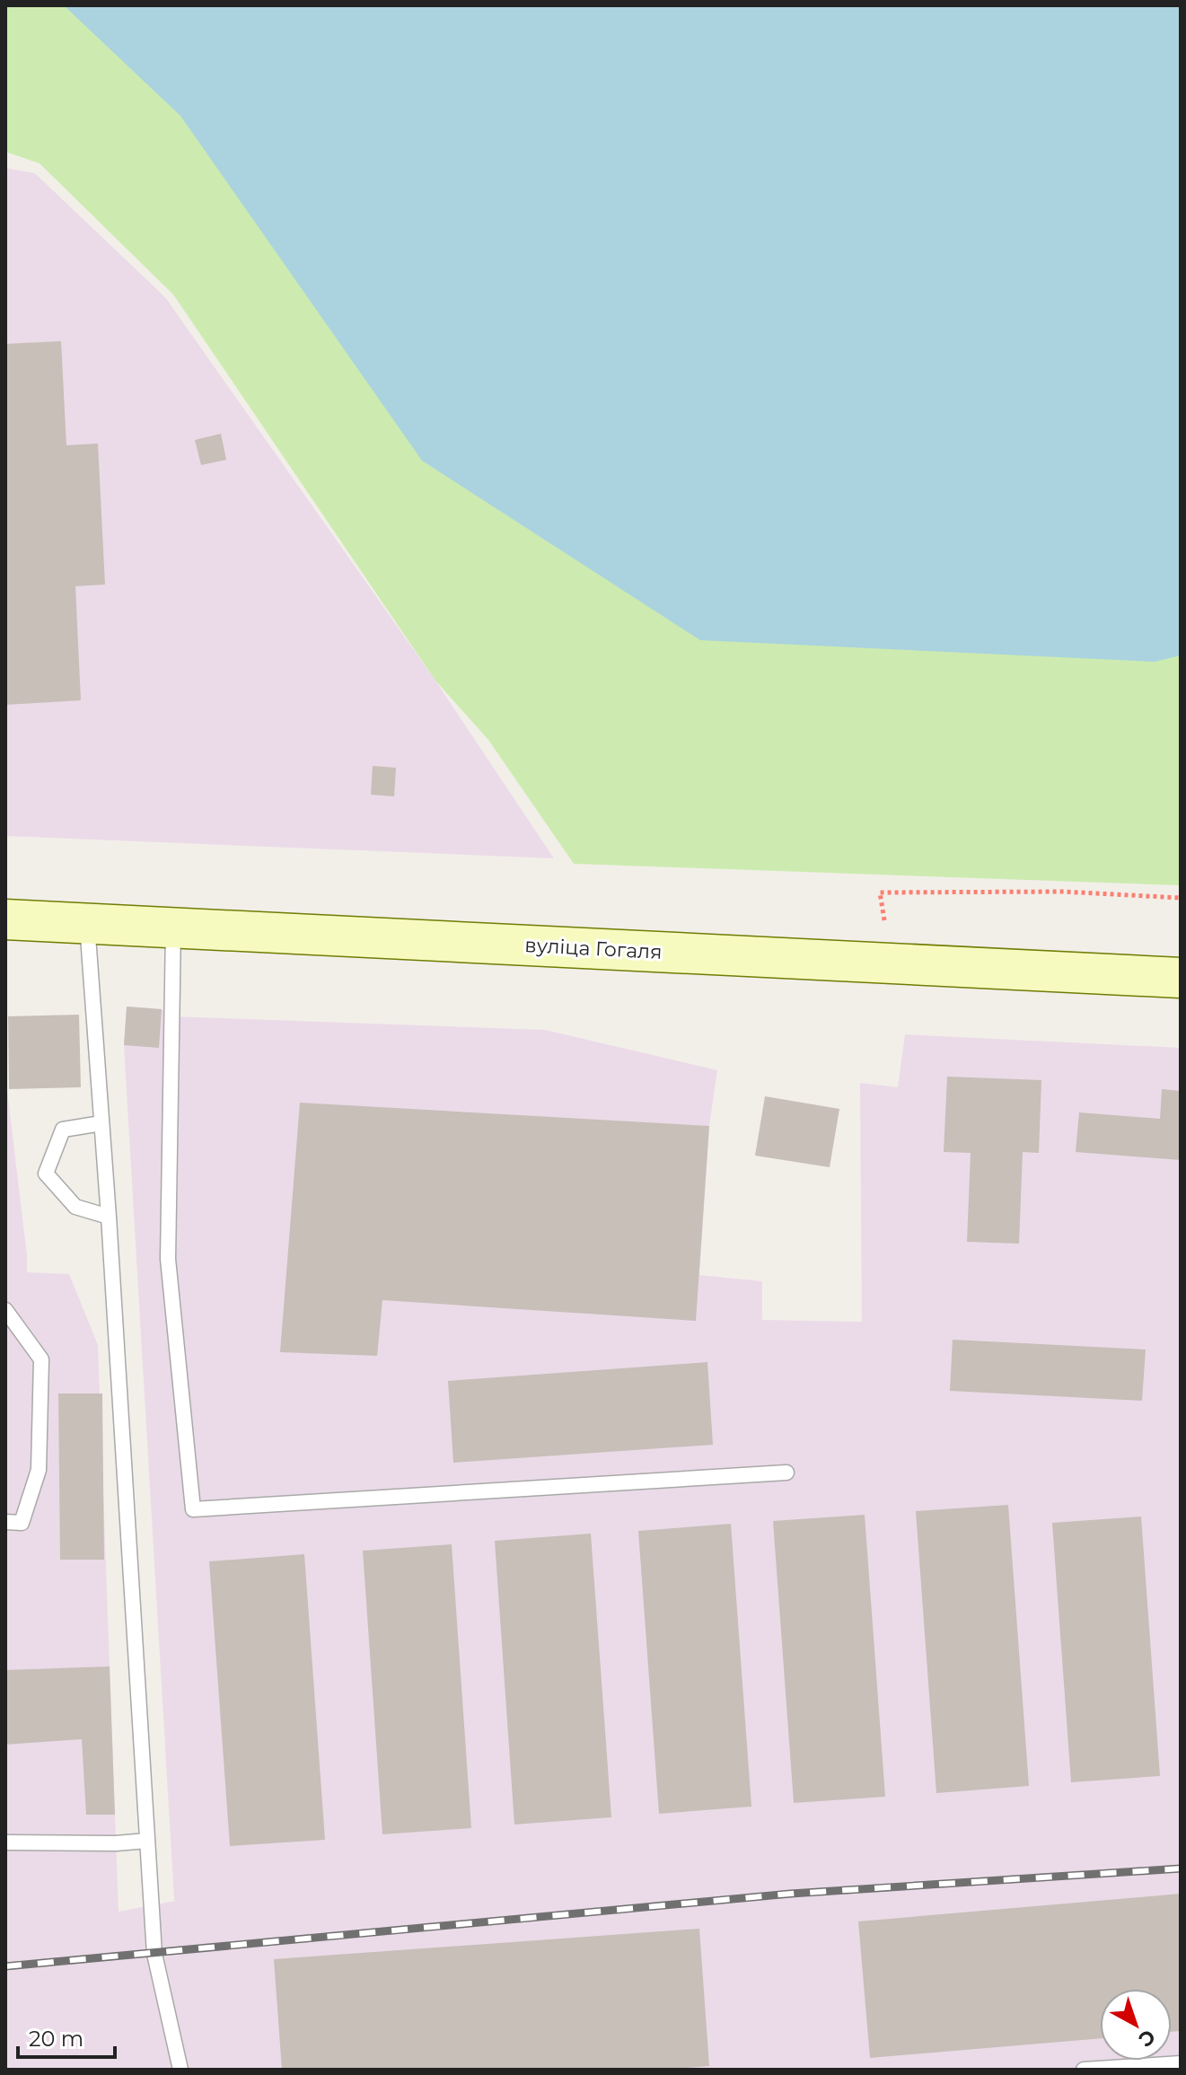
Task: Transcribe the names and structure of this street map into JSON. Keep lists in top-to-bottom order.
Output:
{
  "streets": {
    "main road": ["вуліца Гогаля"]
  },
  "scale_bar": "20 m",
  "north": "bottom right"
}
